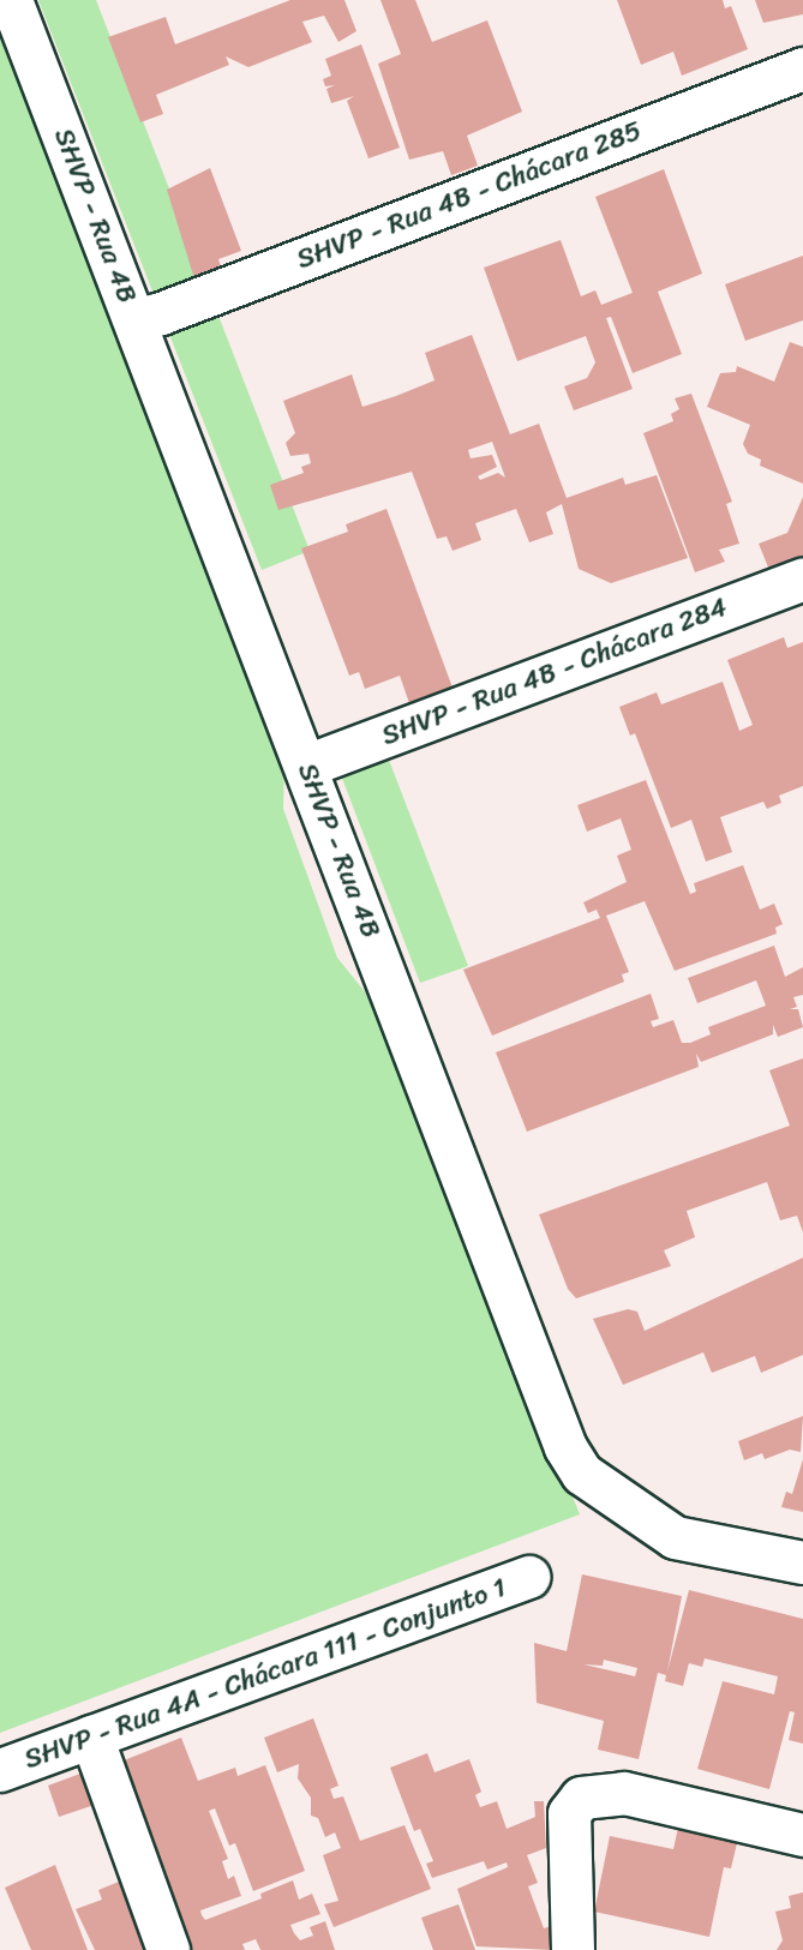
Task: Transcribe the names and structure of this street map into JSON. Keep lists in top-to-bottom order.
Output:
{
  "streets": {
    "street": [
      "SHVP - Rua 4B - Chácara 285",
      "SHVP - Rua 4B",
      "SHVP - Rua 4B - Chácara 284",
      "SHVP - Rua 4A - Chácara 111 - Conjunto 1"
    ]
  },
  "crossings": [
    ["SHVP - Rua 4B - Chácara 285", "SHVP - Rua 4B"],
    ["SHVP - Rua 4B", "SHVP - Rua 4B - Chácara 284"]
  ]
}
